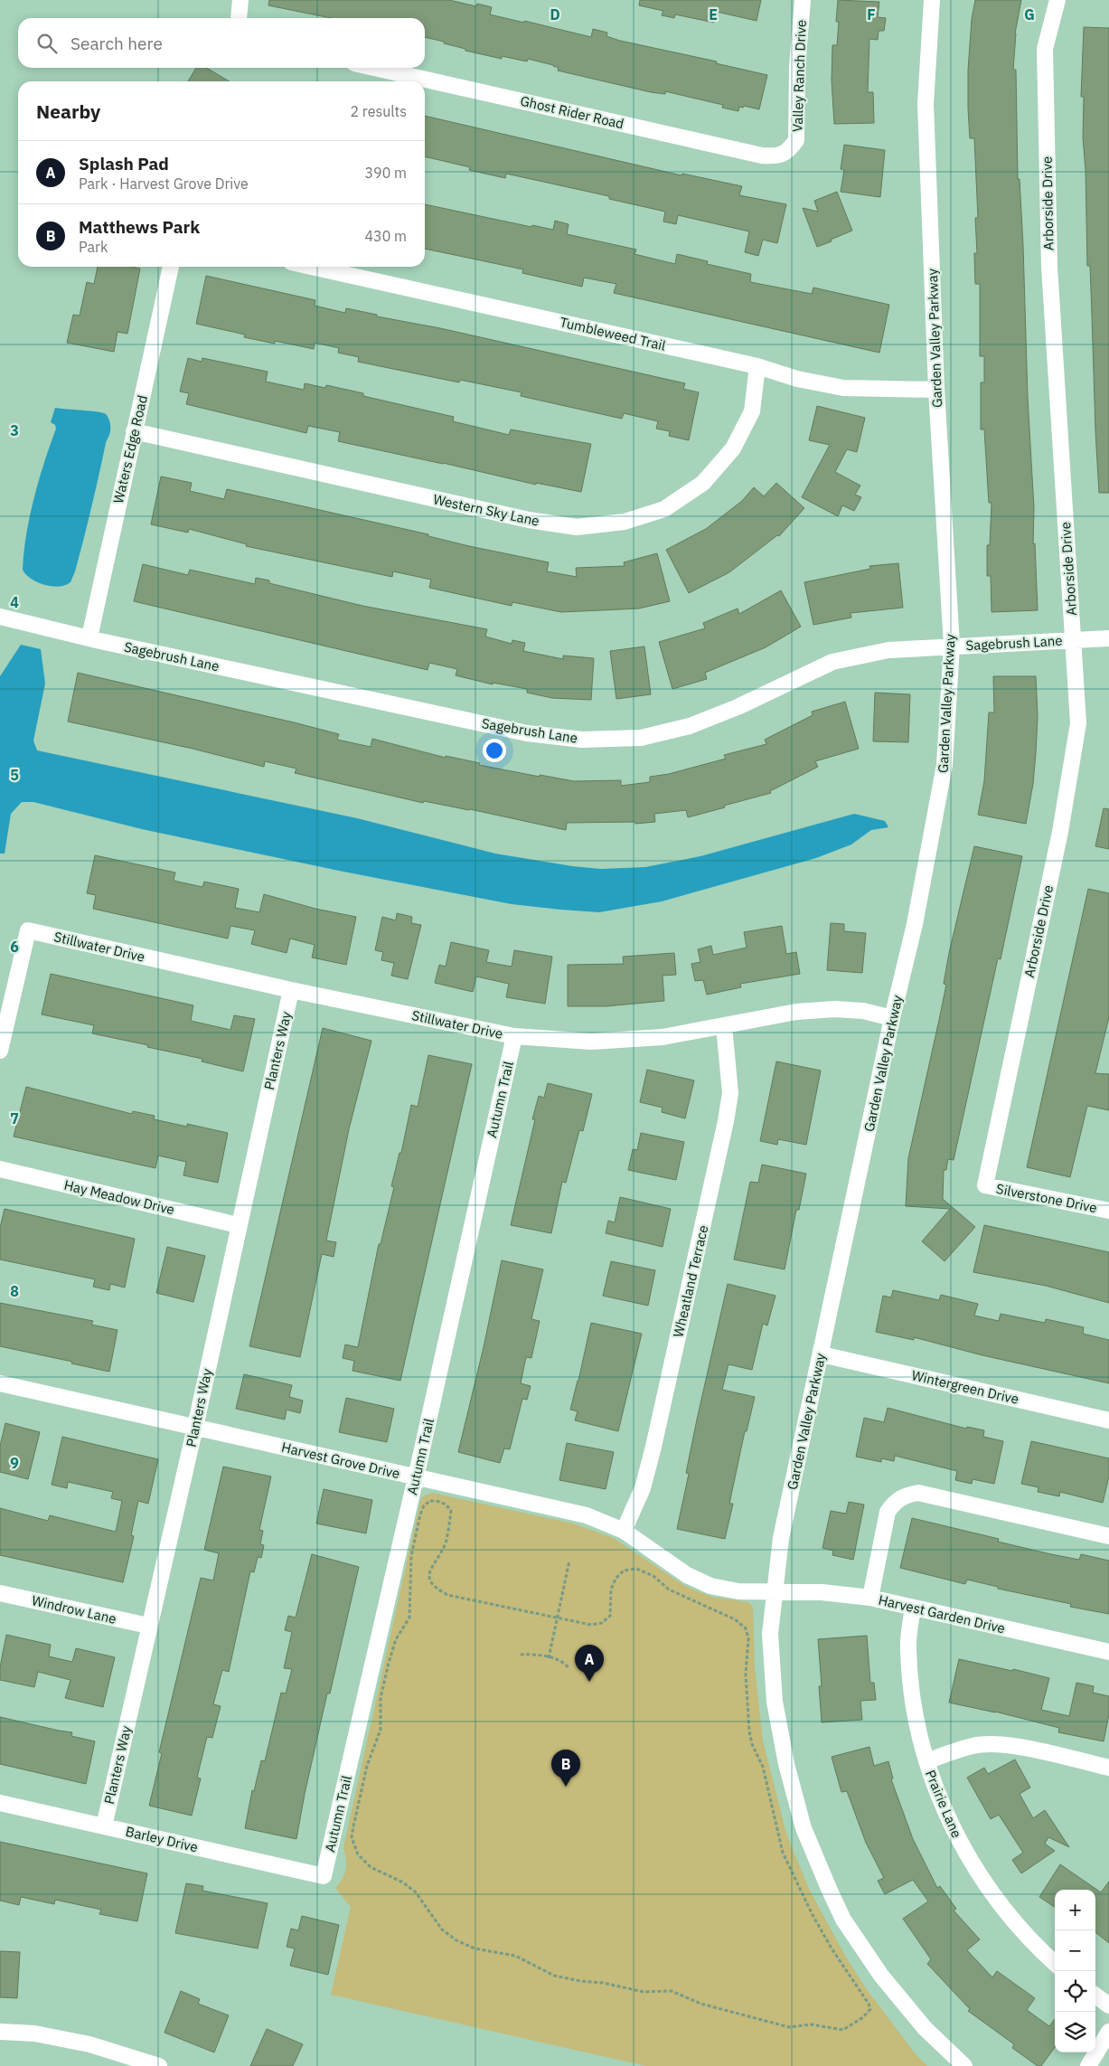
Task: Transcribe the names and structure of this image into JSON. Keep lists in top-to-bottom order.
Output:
{
  "streets": {
    "street": [
      "Valley Ranch Drive",
      "Ghost Rider Road",
      "Arborside Drive",
      "Tumbleweed Trail",
      "Garden Valley Parkway",
      "Waters Edge Road",
      "Western Sky Lane",
      "Sagebrush Lane",
      "Stillwater Drive",
      "Planters Way",
      "Autumn Trail",
      "Hay Meadow Drive",
      "Silverstone Drive",
      "Wheatland Terrace",
      "Wintergreen Drive",
      "Harvest Grove Drive",
      "Windrow Lane",
      "Harvest Garden Drive",
      "Prairie Lane",
      "Barley Drive"
    ]
  },
  "crossings": [
    ["Valley Ranch Drive", "Ghost Rider Road"],
    ["Arborside Drive", "Sagebrush Lane"],
    ["Arborside Drive", "Silverstone Drive"],
    ["Tumbleweed Trail", "Garden Valley Parkway"],
    ["Tumbleweed Trail", "Western Sky Lane"],
    ["Garden Valley Parkway", "Sagebrush Lane"],
    ["Garden Valley Parkway", "Stillwater Drive"],
    ["Garden Valley Parkway", "Wintergreen Drive"],
    ["Garden Valley Parkway", "Harvest Grove Drive"],
    ["Garden Valley Parkway", "Harvest Garden Drive"],
    ["Waters Edge Road", "Western Sky Lane"],
    ["Waters Edge Road", "Sagebrush Lane"],
    ["Stillwater Drive", "Planters Way"],
    ["Stillwater Drive", "Autumn Trail"],
    ["Stillwater Drive", "Wheatland Terrace"],
    ["Planters Way", "Hay Meadow Drive"],
    ["Planters Way", "Harvest Grove Drive"],
    ["Planters Way", "Windrow Lane"],
    ["Planters Way", "Barley Drive"],
    ["Autumn Trail", "Harvest Grove Drive"],
    ["Autumn Trail", "Barley Drive"],
    ["Wheatland Terrace", "Harvest Grove Drive"],
    ["Harvest Grove Drive", "Harvest Garden Drive"],
    ["Harvest Garden Drive", "Prairie Lane"]
  ],
  "page": {
    "search": "Search here",
    "heading": ["Nearby", "2 results"],
    "list": [
      {
        "mark": "A",
        "name": "Splash Pad",
        "note": "Park · Harvest Grove Drive",
        "value": "390 m"
      },
      {
        "mark": "B",
        "name": "Matthews Park",
        "note": "Park",
        "value": "430 m"
      }
    ],
    "pins": ["A", "B"],
    "map_buttons": ["+", "−"]
  },
  "grid": {
    "columns": [
      "D",
      "E",
      "F",
      "G"
    ],
    "rows": [
      "3",
      "4",
      "5",
      "6",
      "7",
      "8",
      "9"
    ]
  }
}
